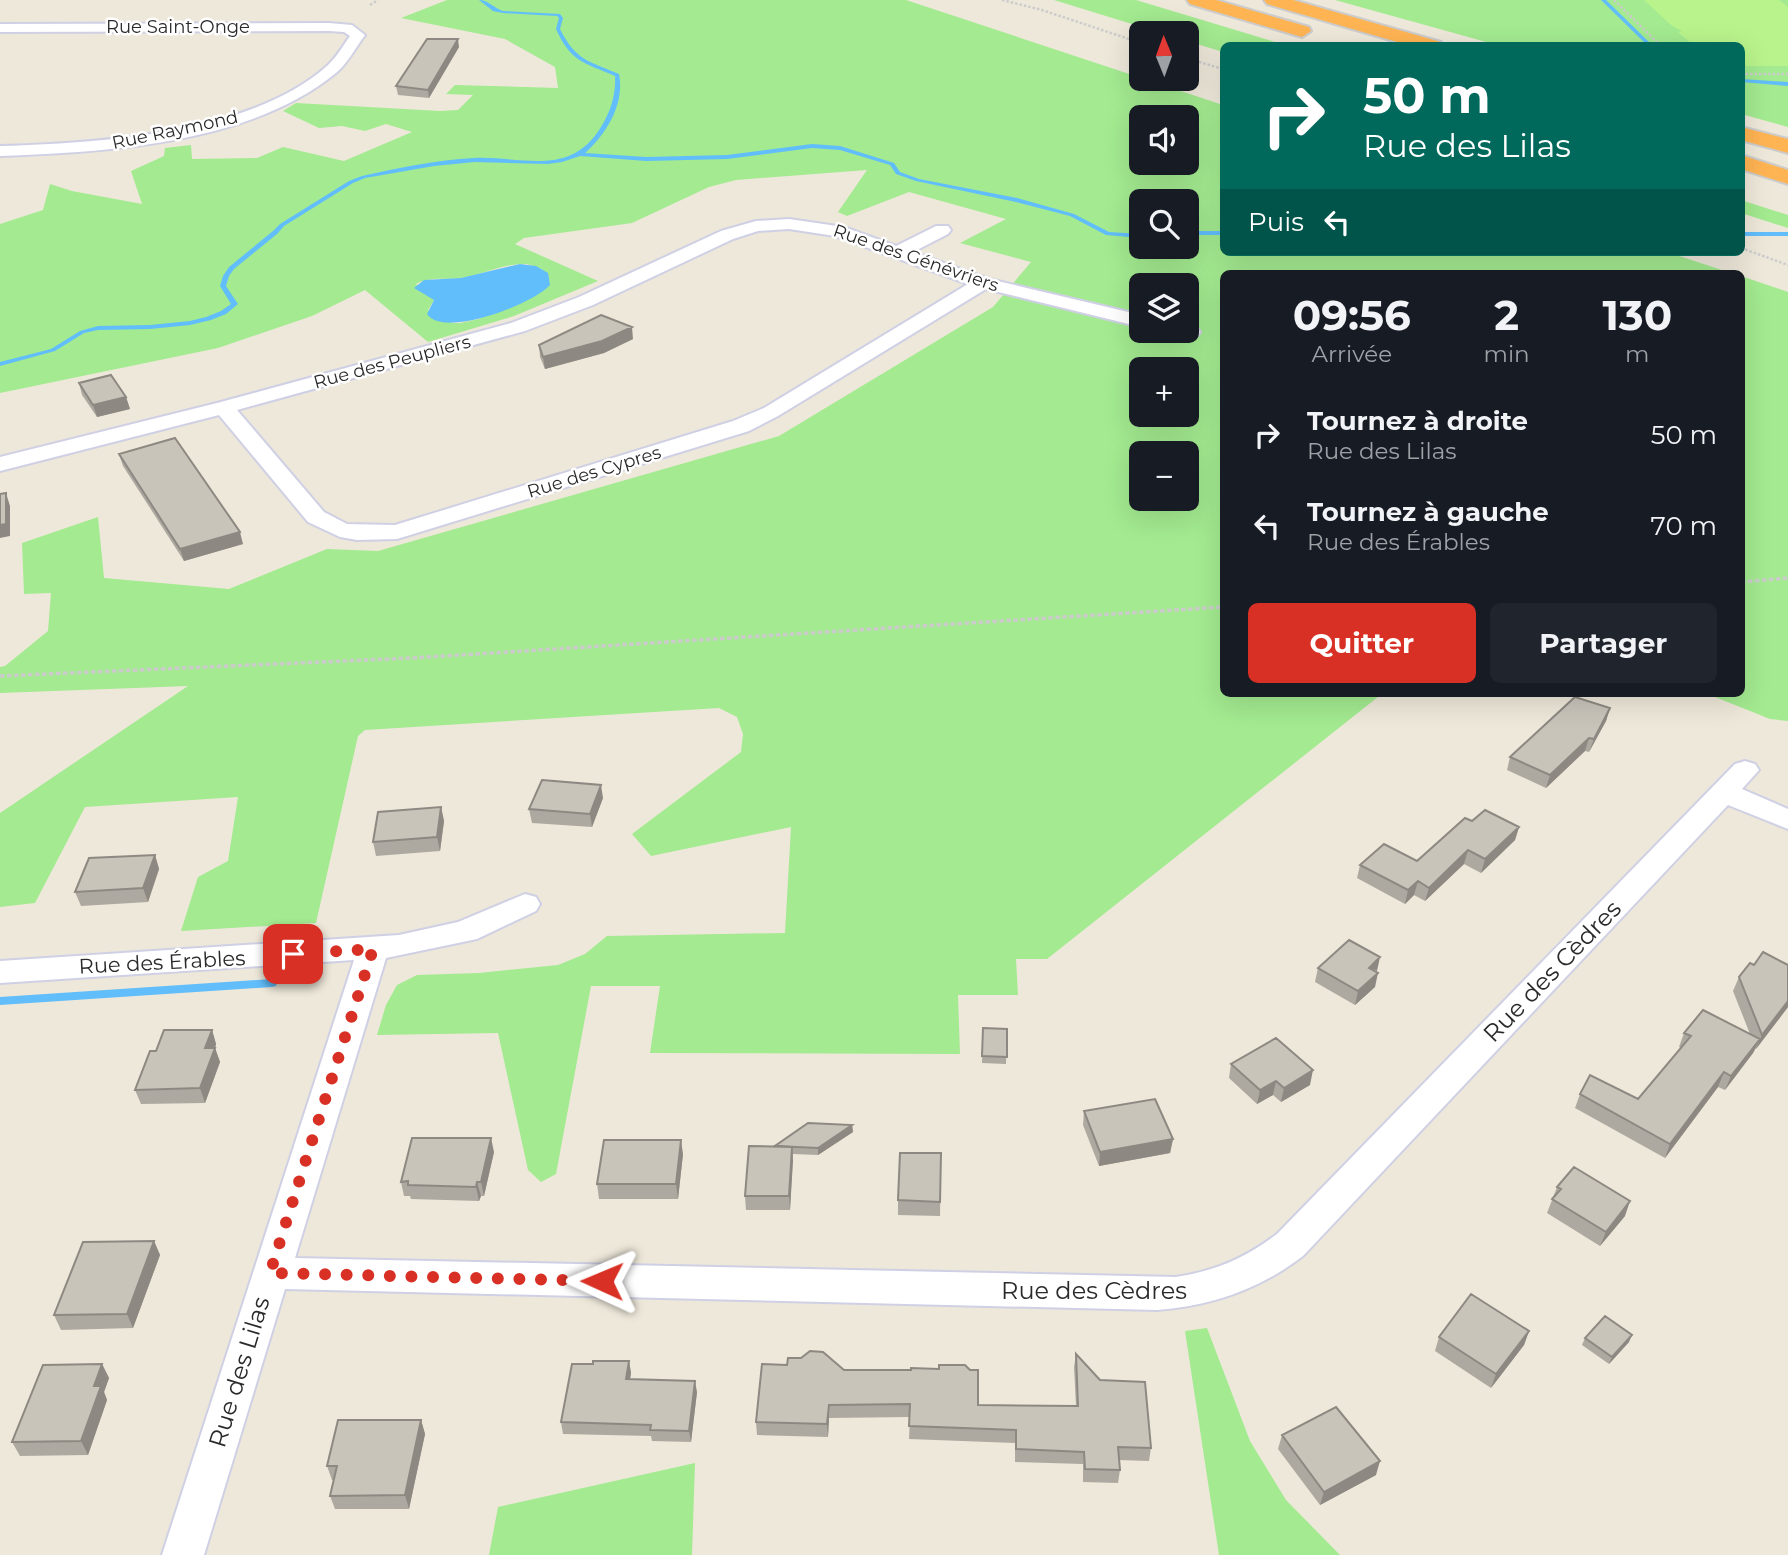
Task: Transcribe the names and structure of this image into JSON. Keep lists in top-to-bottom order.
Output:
{
  "streets": {
    "street": [
      "Rue Saint-Onge",
      "Rue Raymond",
      "Rue des Génévriers",
      "Rue des Peupliers",
      "Rue des Cypres",
      "Rue des Érables",
      "Rue des Cèdres",
      "Rue des Lilas"
    ]
  },
  "crossings": [
    ["Rue Saint-Onge", "Rue Raymond"],
    ["Rue des Génévriers", "Rue des Peupliers"],
    ["Rue des Génévriers", "Rue des Cypres"],
    ["Rue des Peupliers", "Rue des Cypres"],
    ["Rue des Érables", "Rue des Lilas"],
    ["Rue des Cèdres", "Rue des Lilas"]
  ],
  "north": "top",
  "page": {
    "map_buttons": ["+", "−"],
    "turn": ["50 m", "Rue des Lilas"],
    "then": "Puis",
    "eta": [
      "09:56",
      "Arrivée",
      "2",
      "min",
      "130",
      "m"
    ],
    "list": [
      {
        "name": "Tournez à droite",
        "note": "Rue des Lilas",
        "value": "50 m"
      },
      {
        "name": "Tournez à gauche",
        "note": "Rue des Érables",
        "value": "70 m"
      }
    ],
    "buttons": ["Quitter", "Partager"]
  }
}
